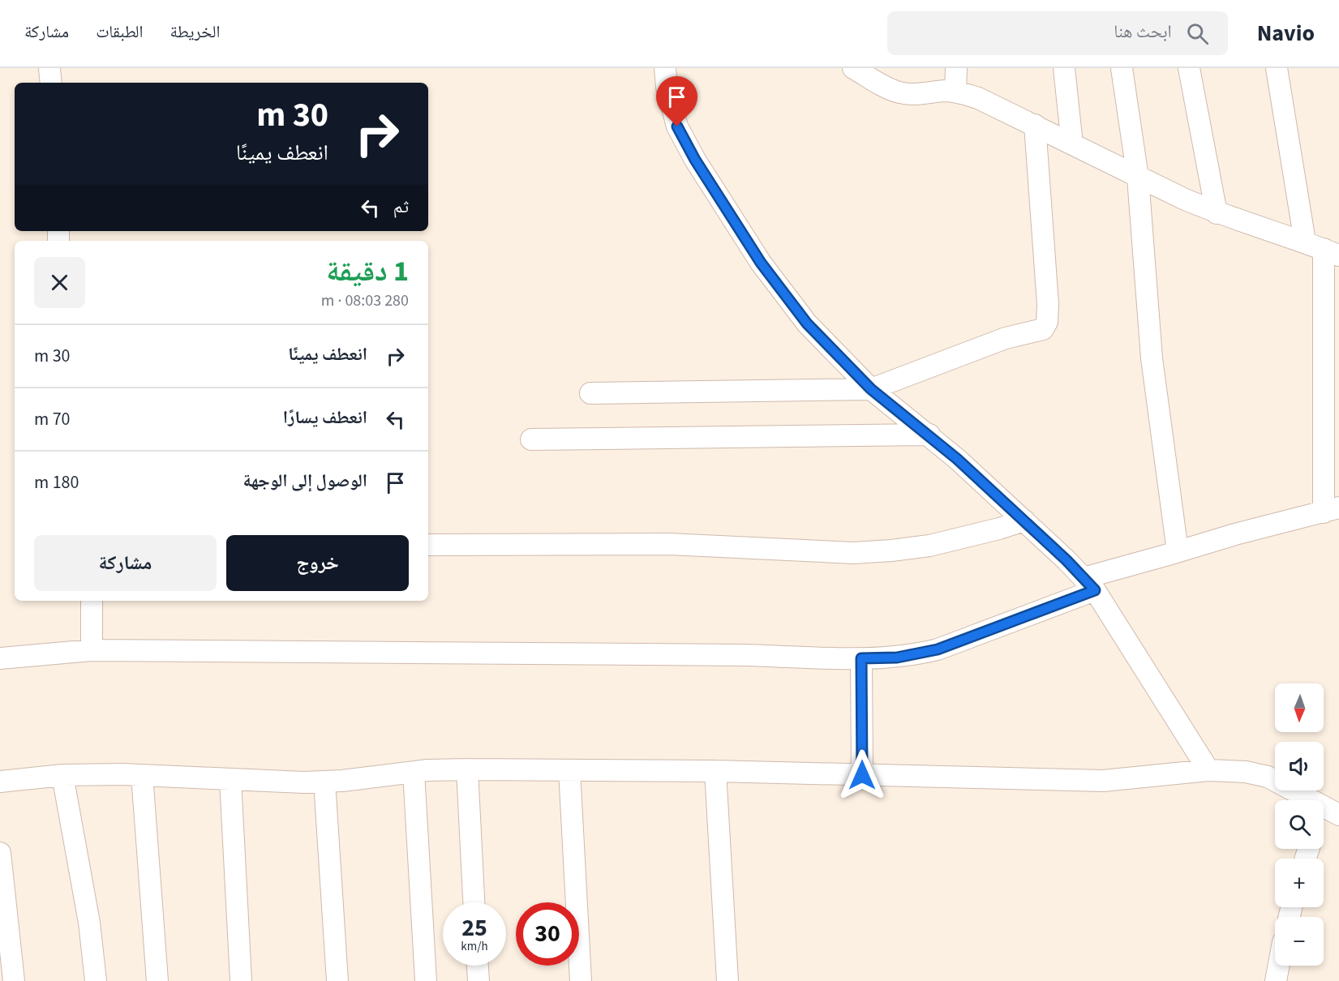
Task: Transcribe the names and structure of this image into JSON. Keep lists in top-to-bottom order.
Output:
{
  "north": "bottom",
  "page": {
    "header": "Navio",
    "search": "ابحث هنا",
    "nav": ["الخريطة", "الطبقات", "مشاركة"],
    "turn": ["30 m", "انعطف يمينًا"],
    "then": "ثم",
    "heading": ["1 دقيقة", "280 m · 08:03"],
    "list": [
      {
        "name": "انعطف يمينًا",
        "value": "30 m"
      },
      {
        "name": "انعطف يسارًا",
        "value": "70 m"
      },
      {
        "name": "الوصول إلى الوجهة",
        "value": "180 m"
      }
    ],
    "buttons": ["خروج", "مشاركة"],
    "map_buttons": ["+", "−"],
    "speed": "25 km/h",
    "limit": "30"
  }
}
